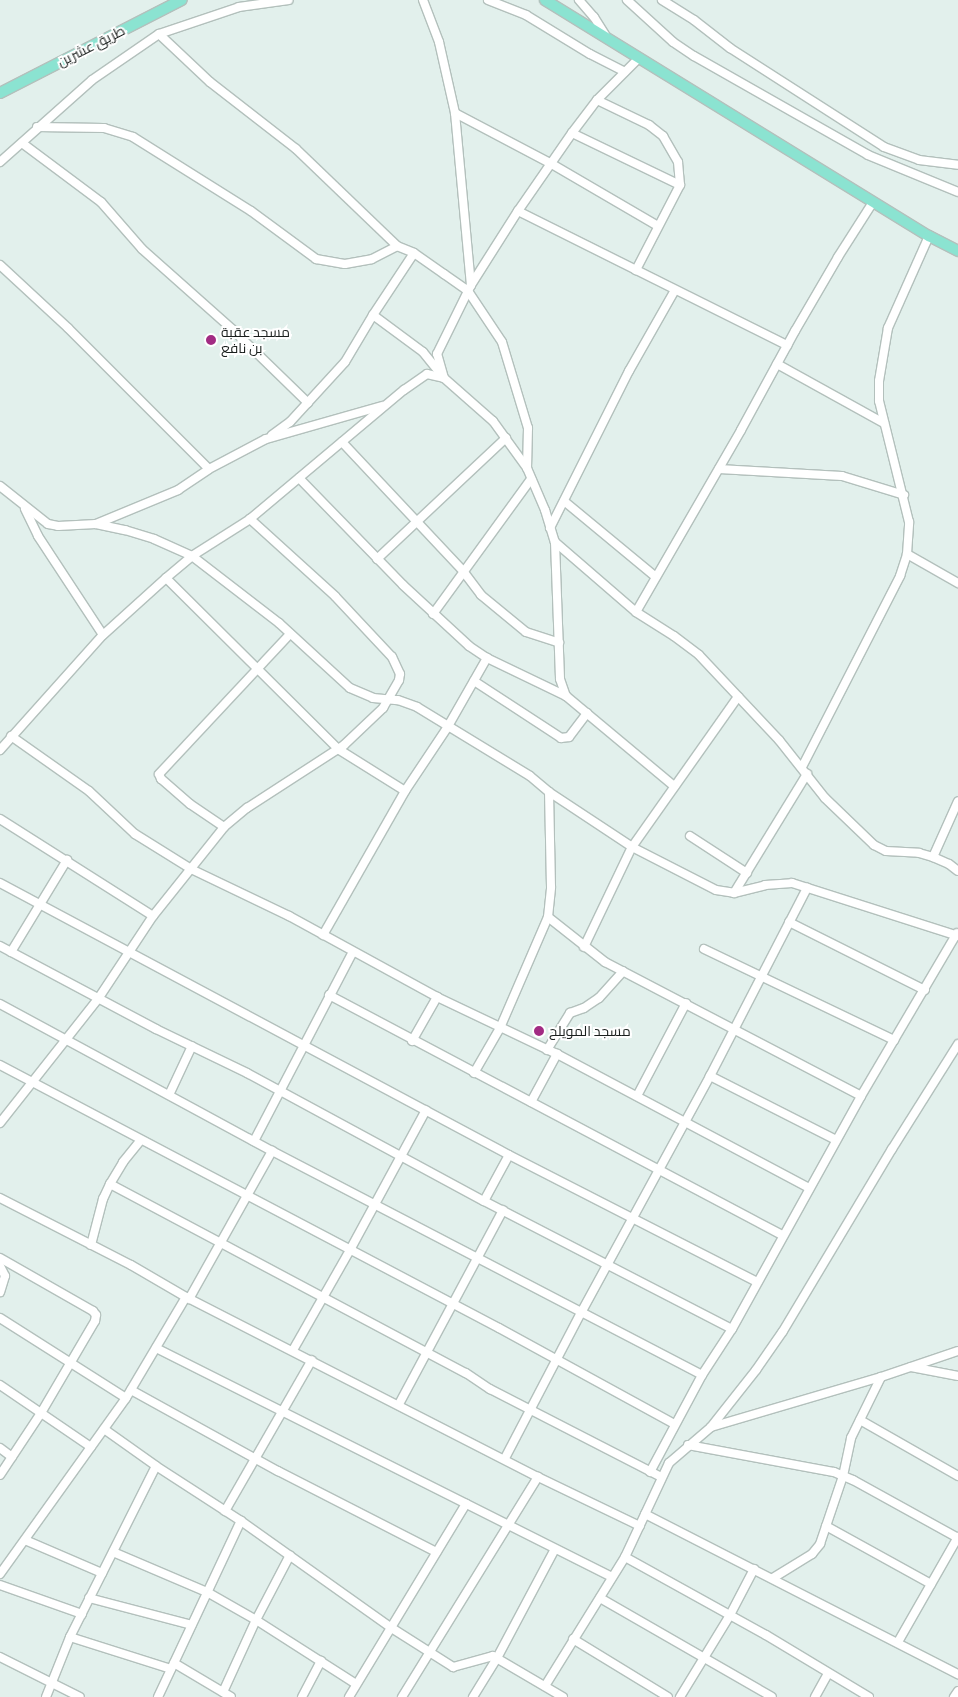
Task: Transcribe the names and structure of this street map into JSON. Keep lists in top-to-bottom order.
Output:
{
  "streets": {
    "main road": ["طريق عشرين"]
  },
  "places": ["مسجد عقبة بن نافع", "مسجد المويلح"]
}
